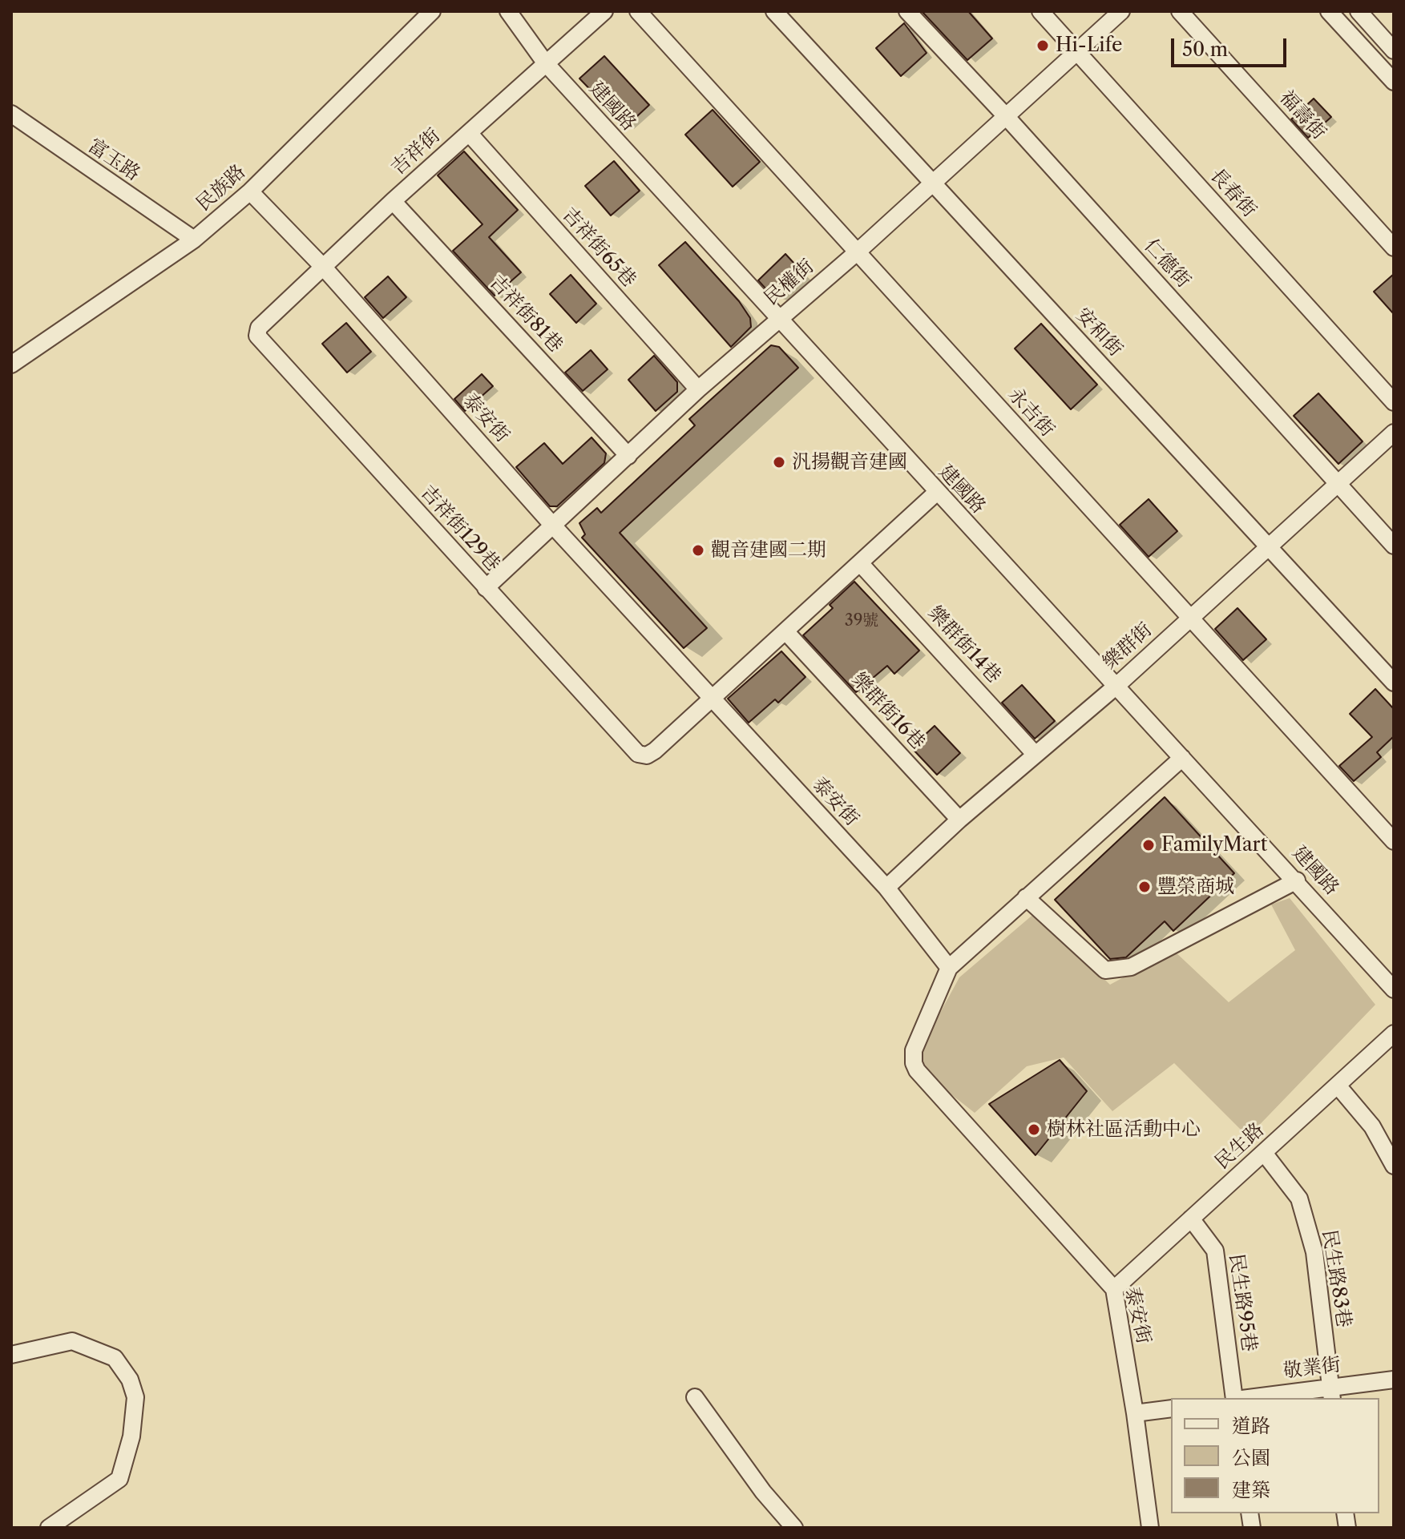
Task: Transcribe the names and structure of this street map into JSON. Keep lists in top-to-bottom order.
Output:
{
  "streets": {
    "street": [
      "建國路",
      "福壽街",
      "吉祥街",
      "富玉路",
      "民族路",
      "長春街",
      "吉祥街65巷",
      "仁德街",
      "民權街",
      "吉祥街81巷",
      "安和街",
      "永吉街",
      "泰安街",
      "吉祥街129巷",
      "樂群街14巷",
      "樂群街",
      "樂群街16巷",
      "民生路",
      "民生路83巷",
      "民生路95巷",
      "敬業街"
    ]
  },
  "crossings": [
    ["建國路", "吉祥街"],
    ["建國路", "民權街"],
    ["建國路", "樂群街"],
    ["吉祥街", "吉祥街65巷"],
    ["吉祥街", "吉祥街81巷"],
    ["吉祥街", "泰安街"],
    ["吉祥街", "吉祥街129巷"],
    ["富玉路", "民族路"],
    ["民族路", "泰安街"],
    ["長春街", "民權街"],
    ["吉祥街65巷", "民權街"],
    ["仁德街", "民權街"],
    ["仁德街", "樂群街"],
    ["民權街", "吉祥街81巷"],
    ["民權街", "安和街"],
    ["民權街", "永吉街"],
    ["民權街", "泰安街"],
    ["民權街", "吉祥街129巷"],
    ["安和街", "樂群街"],
    ["永吉街", "樂群街"],
    ["泰安街", "吉祥街129巷"],
    ["泰安街", "樂群街"],
    ["泰安街", "民生路"],
    ["樂群街14巷", "樂群街"],
    ["樂群街", "樂群街16巷"],
    ["民生路", "民生路83巷"],
    ["民生路", "民生路95巷"],
    ["民生路83巷", "敬業街"]
  ],
  "places": [
    "Hi-Life",
    "汎揚觀音建國",
    "觀音建國二期",
    "FamilyMart",
    "豐榮商城",
    "樹林社區活動中心"
  ],
  "house_numbers": ["39號"],
  "legend": ["道路", "公園", "建築"],
  "scale_bar": "50 m"
}
